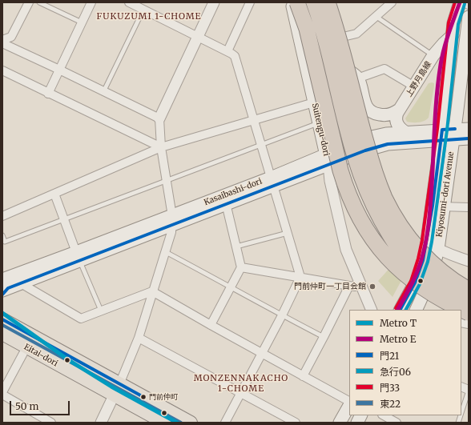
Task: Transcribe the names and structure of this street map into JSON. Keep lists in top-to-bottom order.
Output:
{
  "streets": {
    "main road": [
      "上野月島線",
      "Suitengu-dori",
      "Kasaibashi-dori",
      "Kiyosumi-dori Avenue",
      "Eitai-dori"
    ]
  },
  "crossings": [
    ["上野月島線", "Kiyosumi-dori Avenue"],
    ["Suitengu-dori", "Kasaibashi-dori"],
    ["Kasaibashi-dori", "Kiyosumi-dori Avenue"]
  ],
  "districts": ["FUKUZUMI 1-CHOME", "MONZENNAKACHO 1-CHOME"],
  "places": ["門前仲町一丁目会館", "門前仲町"],
  "lines": [
    "metro line E",
    "transit line 門33",
    "transit line 急行06",
    "transit line 門21",
    "metro line T",
    "transit line 東22"
  ],
  "legend": [
    "Metro T",
    "Metro E",
    "門21",
    "急行06",
    "門33",
    "東22"
  ],
  "scale_bar": "50 m"
}
